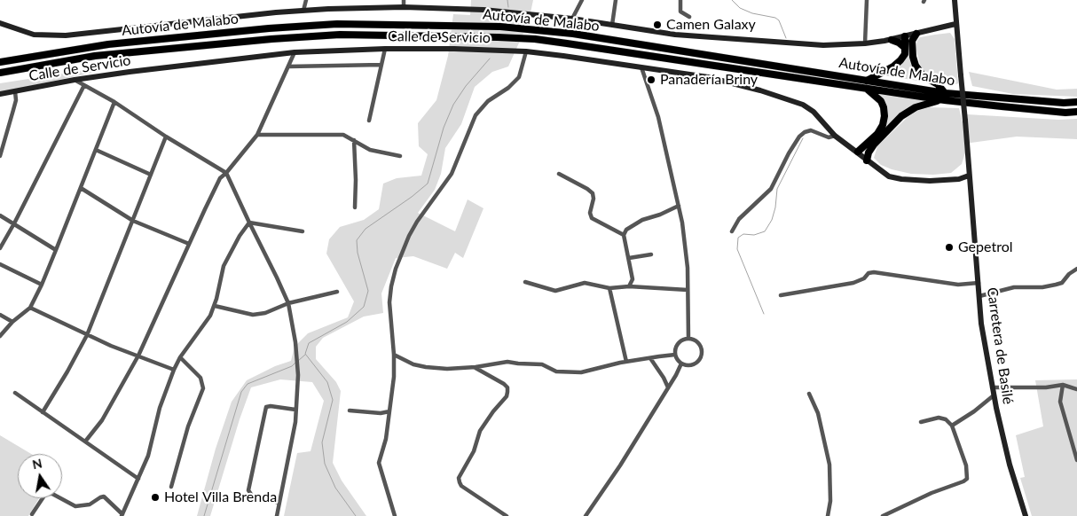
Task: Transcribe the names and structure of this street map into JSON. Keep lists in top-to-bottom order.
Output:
{
  "streets": {
    "highway": ["Autovía de Malabo"],
    "street": ["Calle de Servicio", "Carretera de Basilé"]
  },
  "crossings": [
    ["Calle de Servicio", "Carretera de Basilé"]
  ],
  "places": [
    "Camen Galaxy",
    "Panadería Briny",
    "Gepetrol",
    "Hotel Villa Brenda"
  ],
  "north": "top"
}
